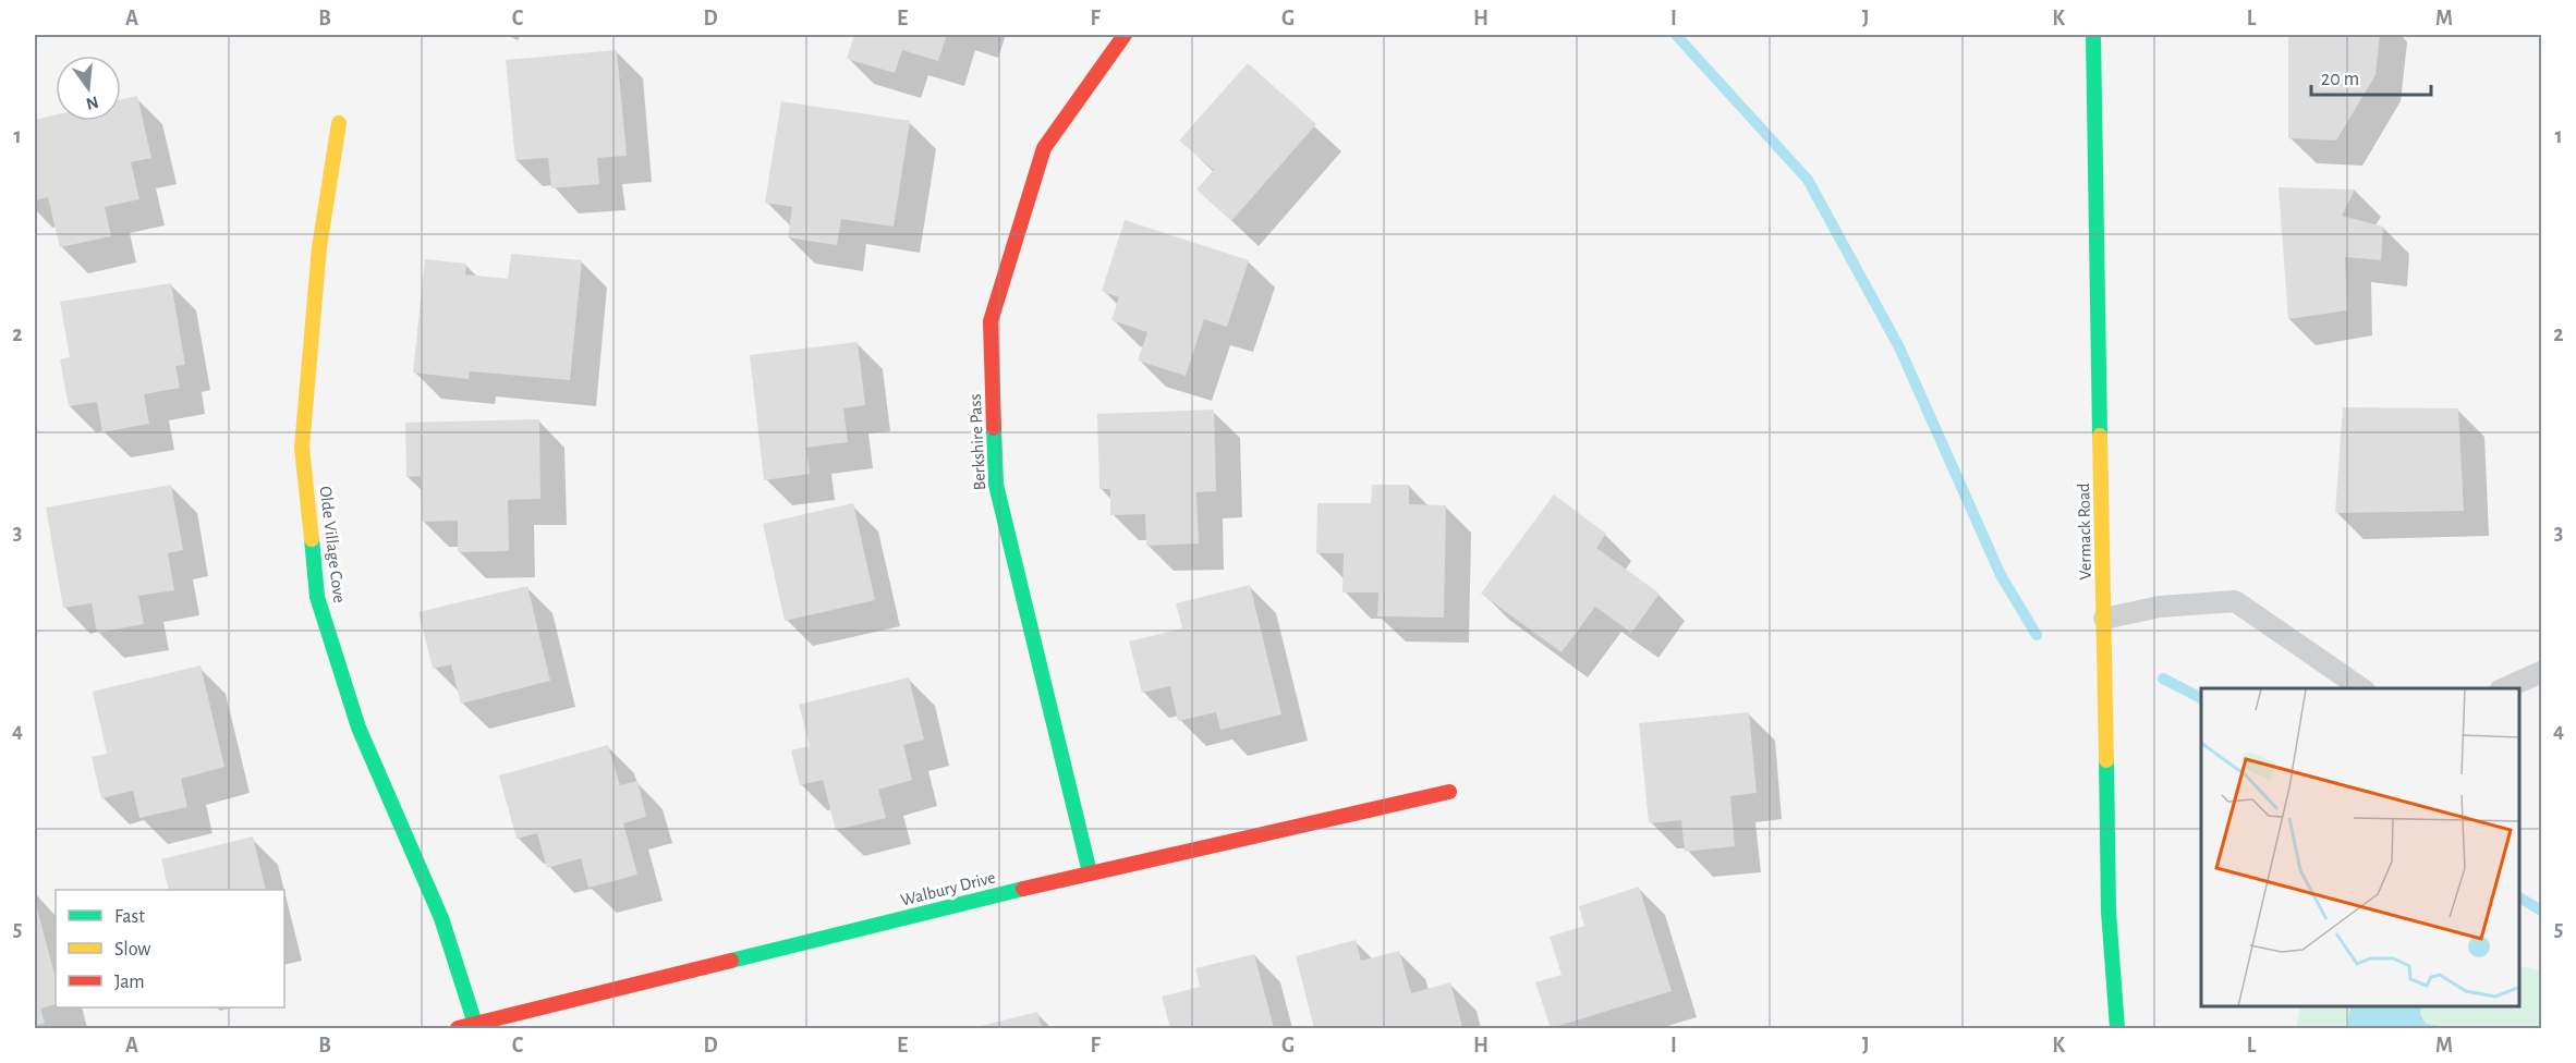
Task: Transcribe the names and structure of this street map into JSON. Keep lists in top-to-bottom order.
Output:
{
  "streets": {
    "street": [
      "Berkshire Pass",
      "Vermack Road",
      "Olde Village Cove",
      "Walbury Drive"
    ]
  },
  "crossings": [
    ["Berkshire Pass", "Walbury Drive"],
    ["Olde Village Cove", "Walbury Drive"]
  ],
  "legend": ["Fast", "Slow", "Jam"],
  "scale_bar": "20 m",
  "north": "bottom",
  "grid": {
    "columns": [
      "A",
      "B",
      "C",
      "D",
      "E",
      "F",
      "G",
      "H",
      "I",
      "J",
      "K",
      "L",
      "M"
    ],
    "rows": [
      "1",
      "2",
      "3",
      "4",
      "5"
    ]
  }
}
